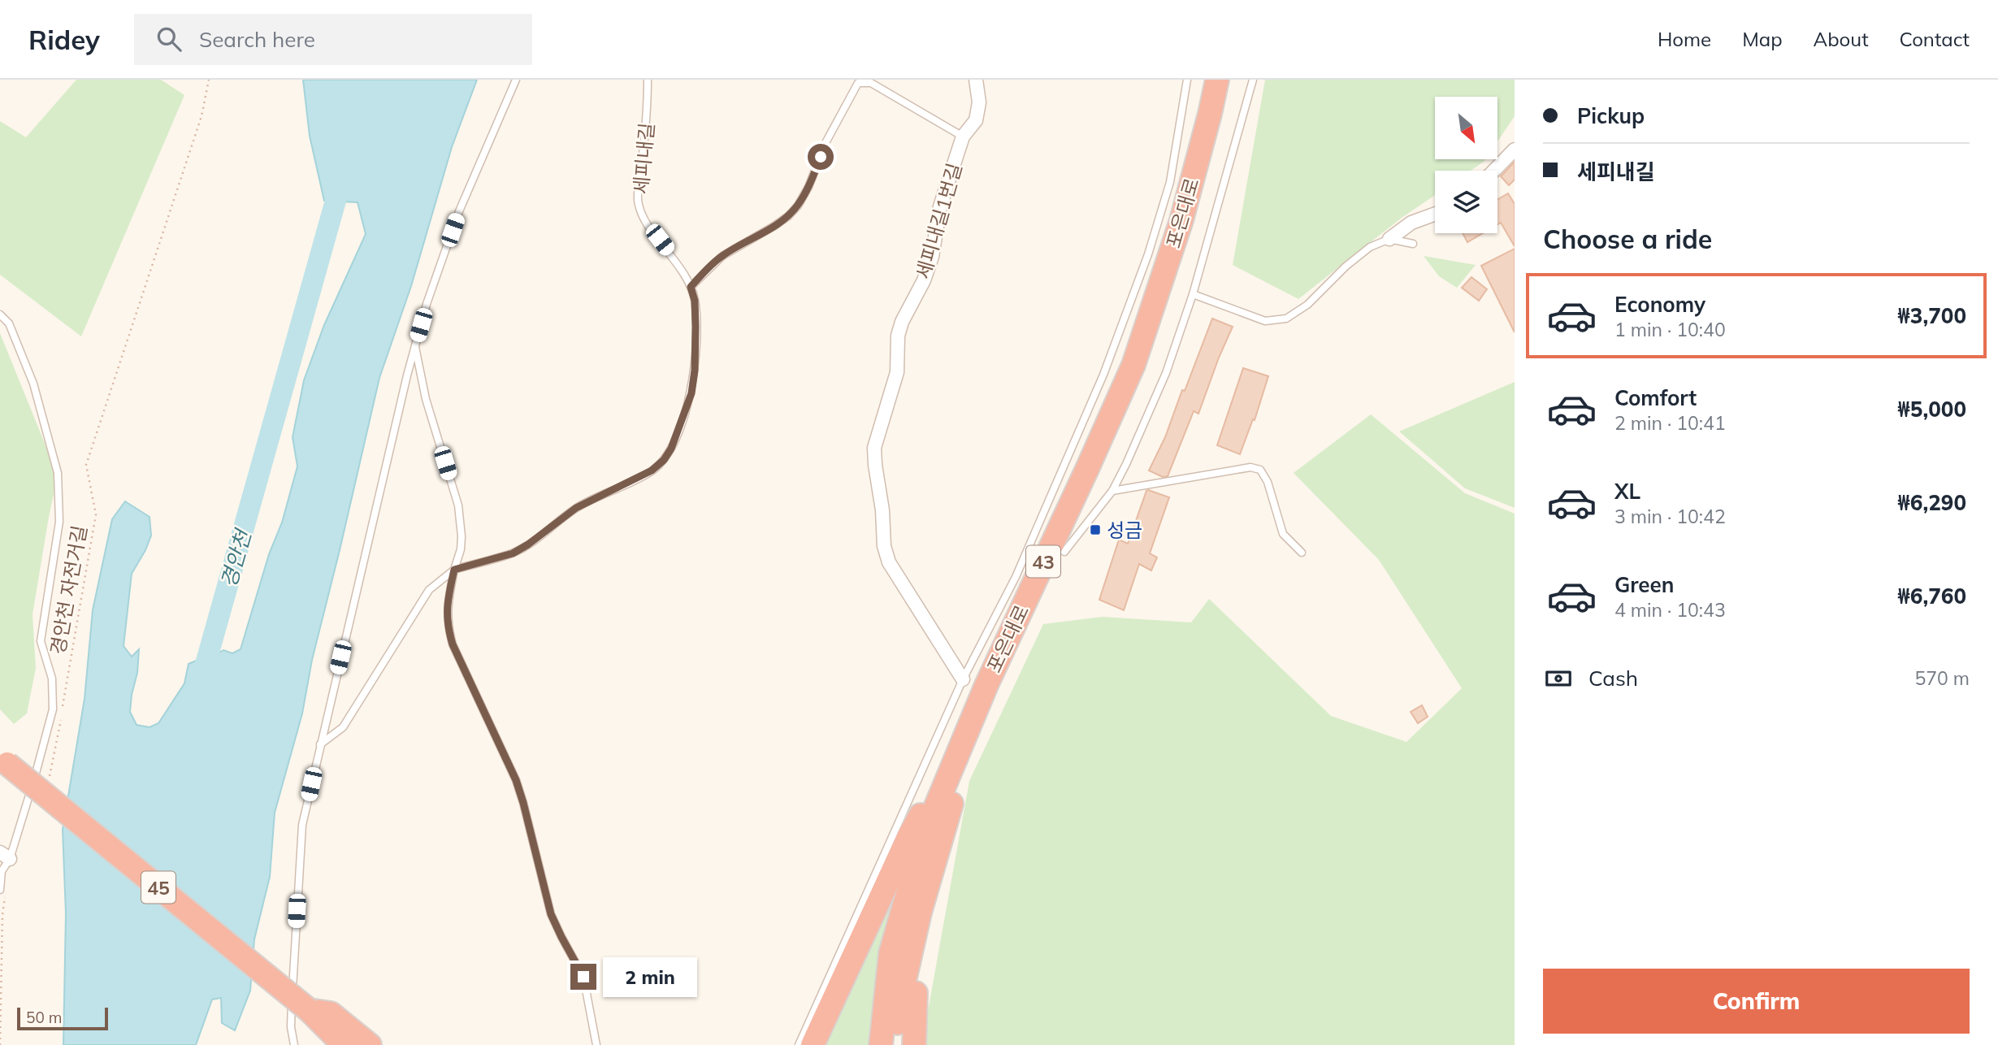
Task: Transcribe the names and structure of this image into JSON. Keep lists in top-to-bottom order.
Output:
{
  "streets": {
    "highway": ["포은대로", "43", "45"],
    "street": ["세피내길1번길"],
    "lane": ["세피내길"],
    "path": ["경안천 자전거길"]
  },
  "water": ["경안천"],
  "places": {
    "transit": ["성금"]
  },
  "scale_bar": "50 m",
  "north": "bottom right",
  "page": {
    "header": "Ridey",
    "search": "Search here",
    "nav": [
      "Home",
      "Map",
      "About",
      "Contact"
    ],
    "banner": ["Pickup", "세피내길"],
    "heading": "Choose a ride",
    "list": [
      {
        "name": "Economy",
        "note": "1 min · 10:40",
        "value": "₩3,700"
      },
      {
        "name": "Comfort",
        "note": "2 min · 10:41",
        "value": "₩5,000"
      },
      {
        "name": "XL",
        "note": "3 min · 10:42",
        "value": "₩6,290"
      },
      {
        "name": "Green",
        "note": "4 min · 10:43",
        "value": "₩6,760"
      }
    ],
    "pay": ["Cash", "570 m"],
    "bubble": "2 min",
    "buttons": "Confirm",
    "scale": "50 m"
  }
}
